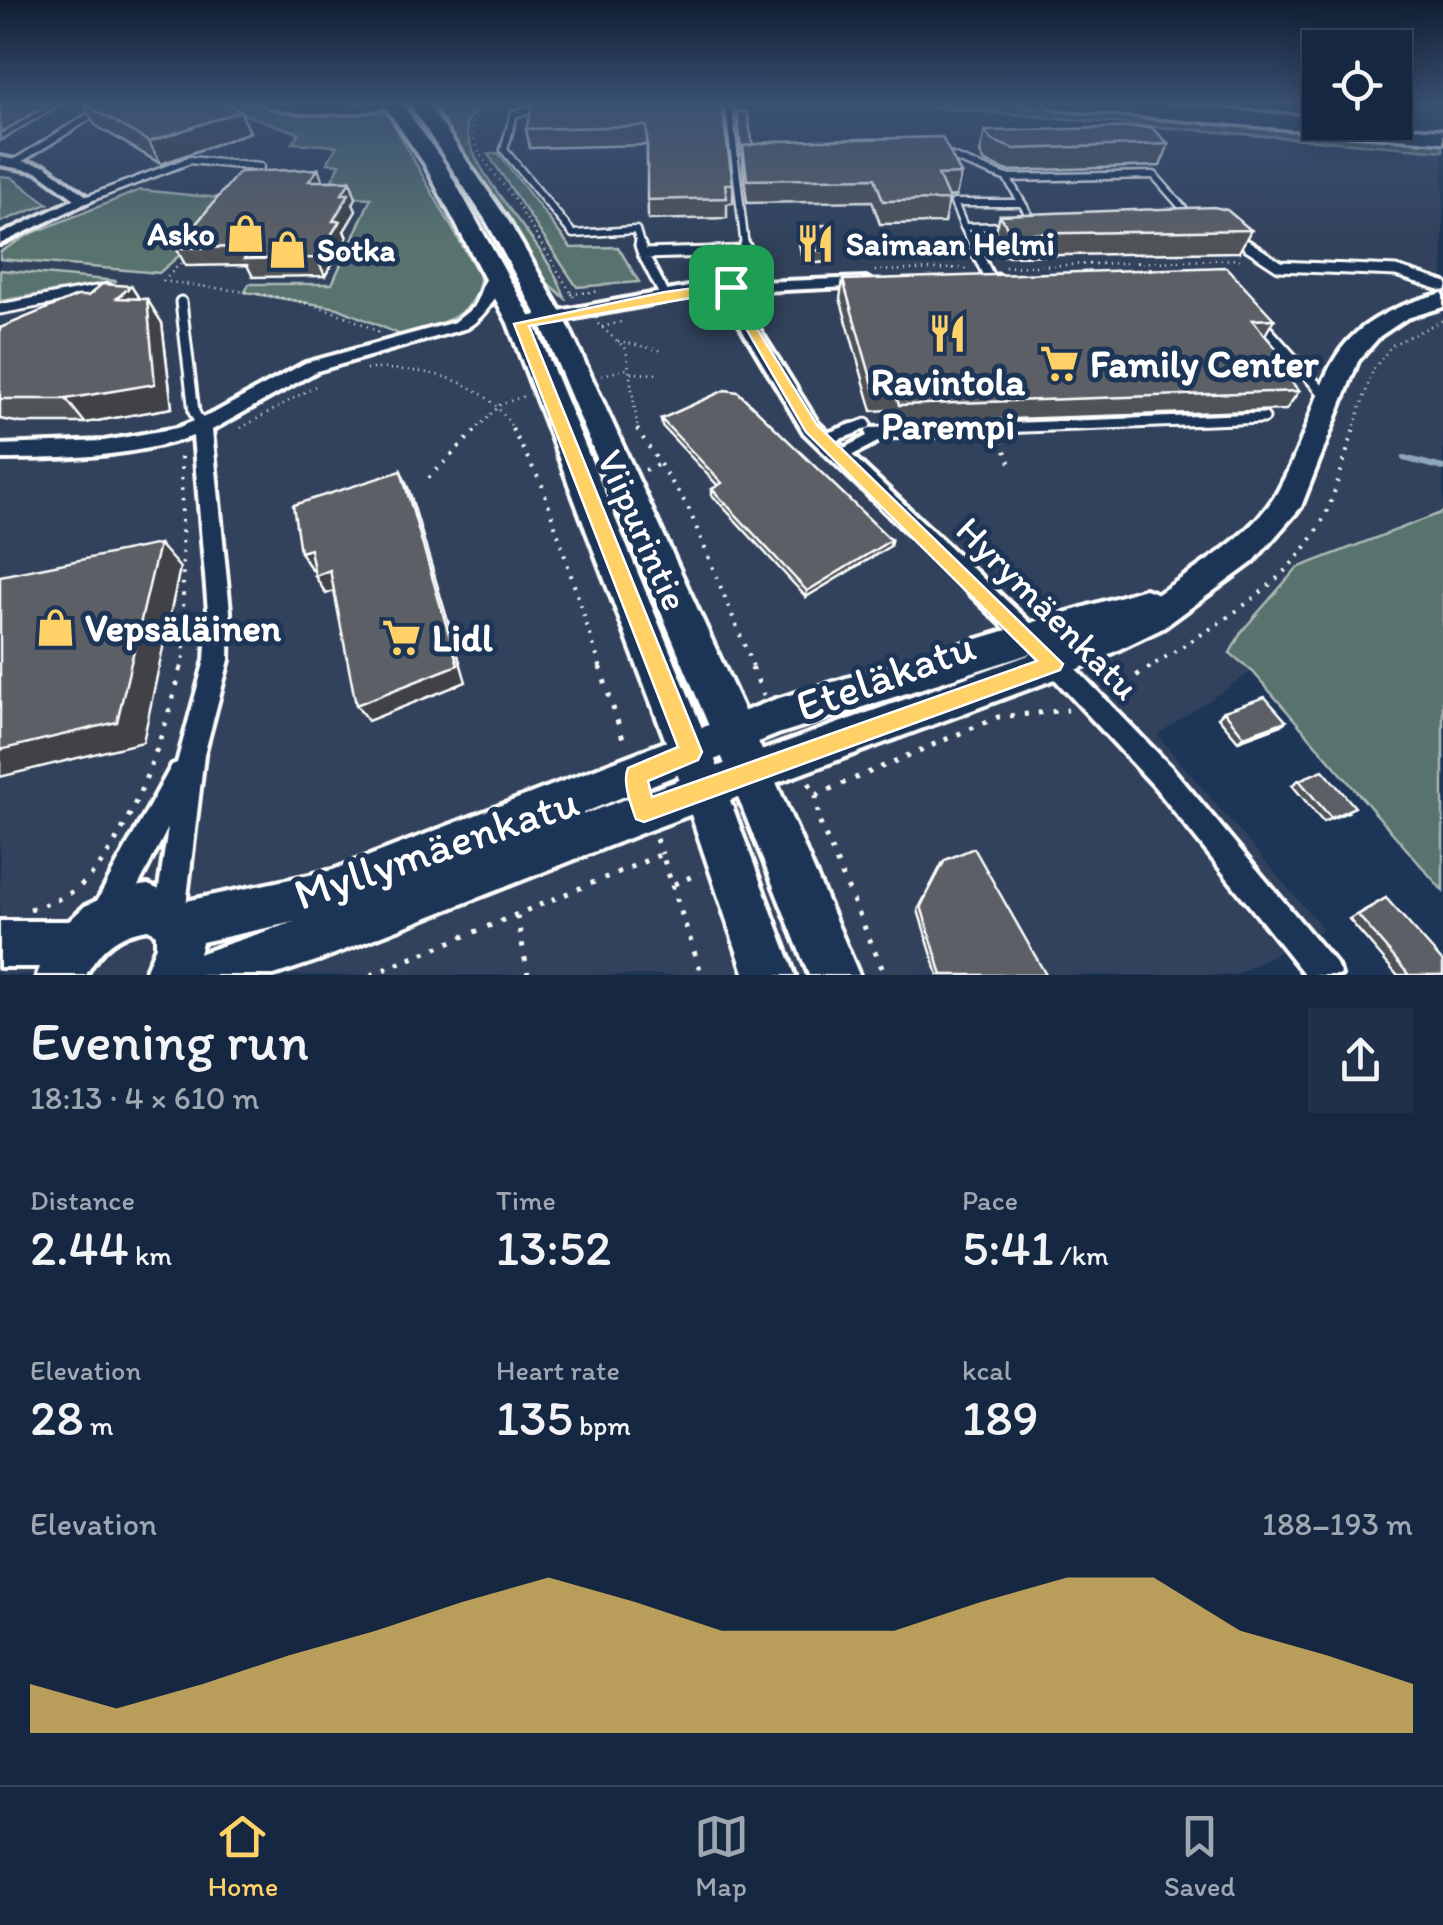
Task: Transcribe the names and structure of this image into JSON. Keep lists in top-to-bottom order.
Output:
{
  "streets": {
    "main road": ["Viipurintie", "Eteläkatu", "Myllymäenkatu"],
    "street": ["Hyrymäenkatu"]
  },
  "crossings": [
    ["Viipurintie", "Eteläkatu"],
    ["Viipurintie", "Myllymäenkatu"],
    ["Hyrymäenkatu", "Eteläkatu"],
    ["Eteläkatu", "Myllymäenkatu"]
  ],
  "places": {
    "shop": ["Asko", "Sotka", "Vepsäläinen"],
    "restaurant": ["Saimaan Helmi", "Ravintola Parempi"],
    "supermarket": ["Family Center", "Lidl"]
  },
  "page": {
    "heading": ["Evening run", "18:13 · 4 × 610 m"],
    "stats": [
      ["Distance", "2.44 km"],
      ["Time", "13:52"],
      ["Pace", "5:41 /km"],
      ["Elevation", "28 m"],
      ["Heart rate", "135 bpm"],
      ["kcal", "189"]
    ],
    "chart": ["Elevation", "188–193 m"],
    "tabs": ["Home", "Map", "Saved"]
  }
}
